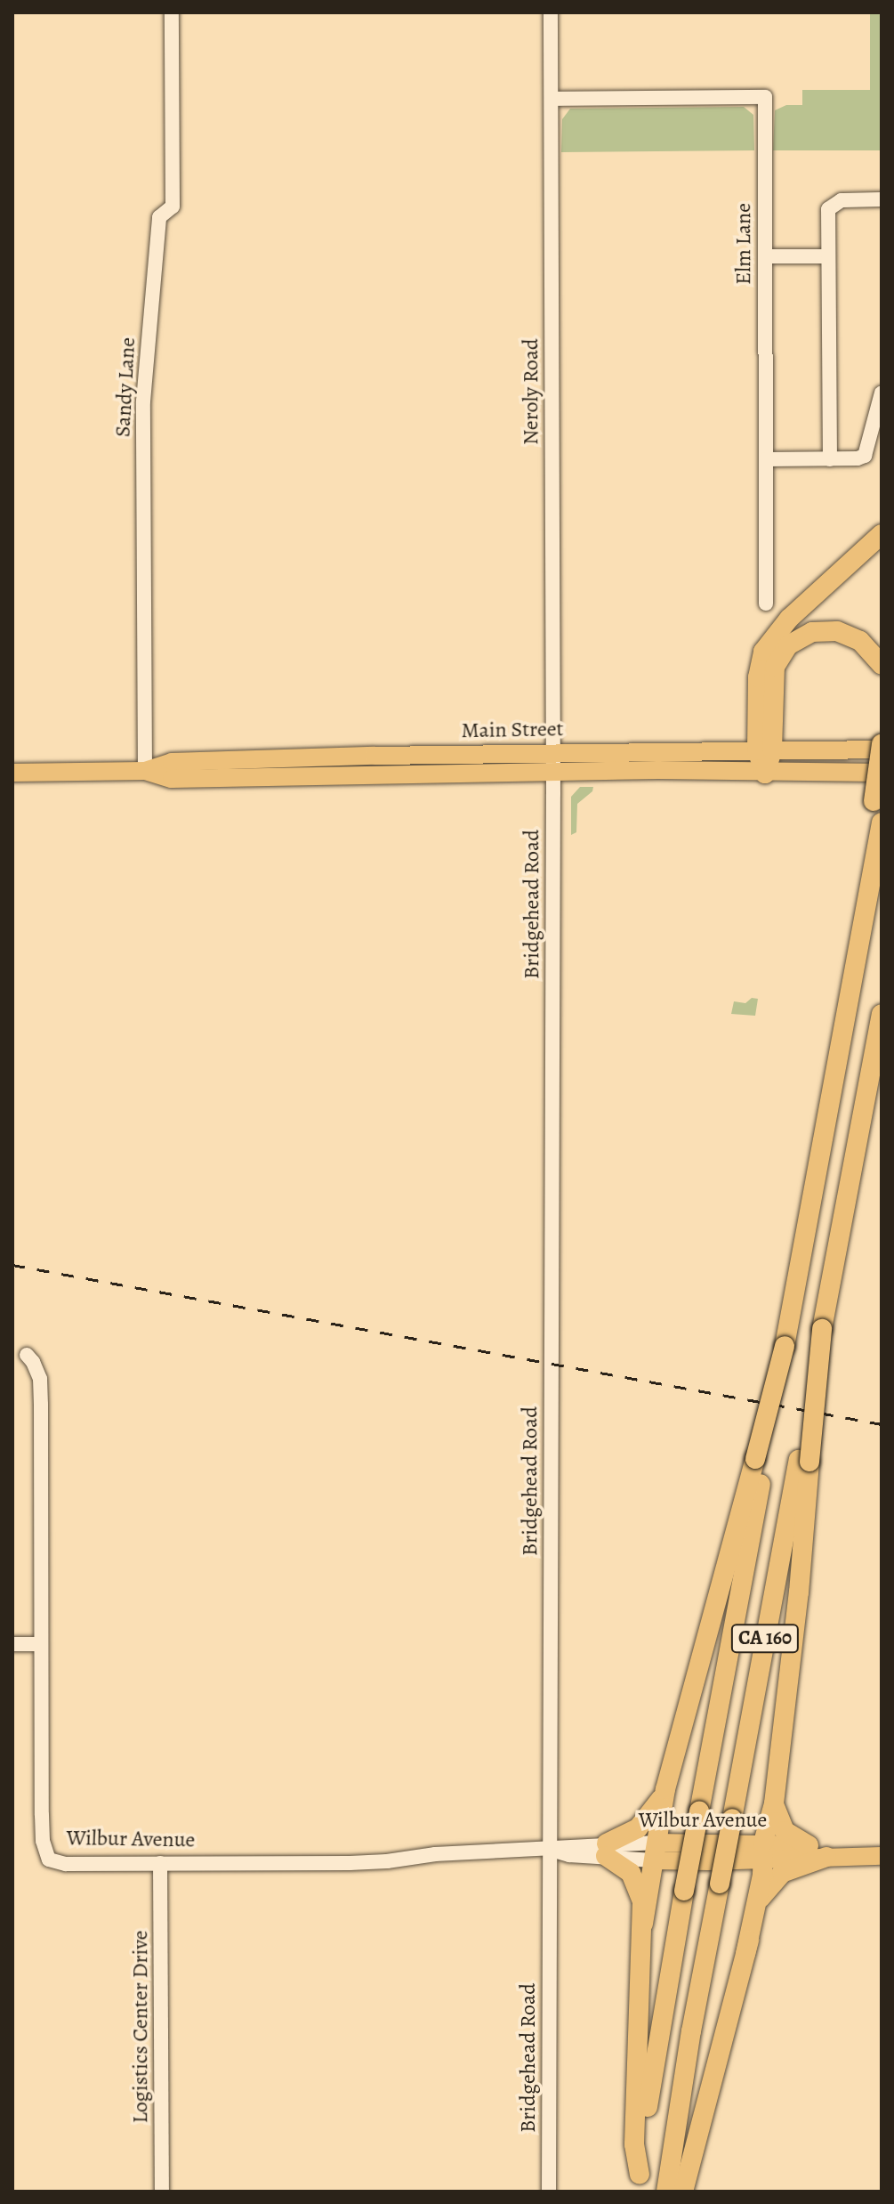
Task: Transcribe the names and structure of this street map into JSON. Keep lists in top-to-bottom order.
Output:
{
  "streets": {
    "highway": ["CA 160"],
    "main road": ["Main Street", "Wilbur Avenue"],
    "street": [
      "Elm Lane",
      "Sandy Lane",
      "Neroly Road",
      "Bridgehead Road",
      "Logistics Center Drive"
    ]
  },
  "crossings": [
    ["Elm Lane", "Neroly Road"],
    ["Sandy Lane", "Main Street"],
    ["Neroly Road", "Main Street"],
    ["Neroly Road", "Bridgehead Road"],
    ["Main Street", "Bridgehead Road"],
    ["Bridgehead Road", "Wilbur Avenue"],
    ["Wilbur Avenue", "Logistics Center Drive"]
  ]
}
